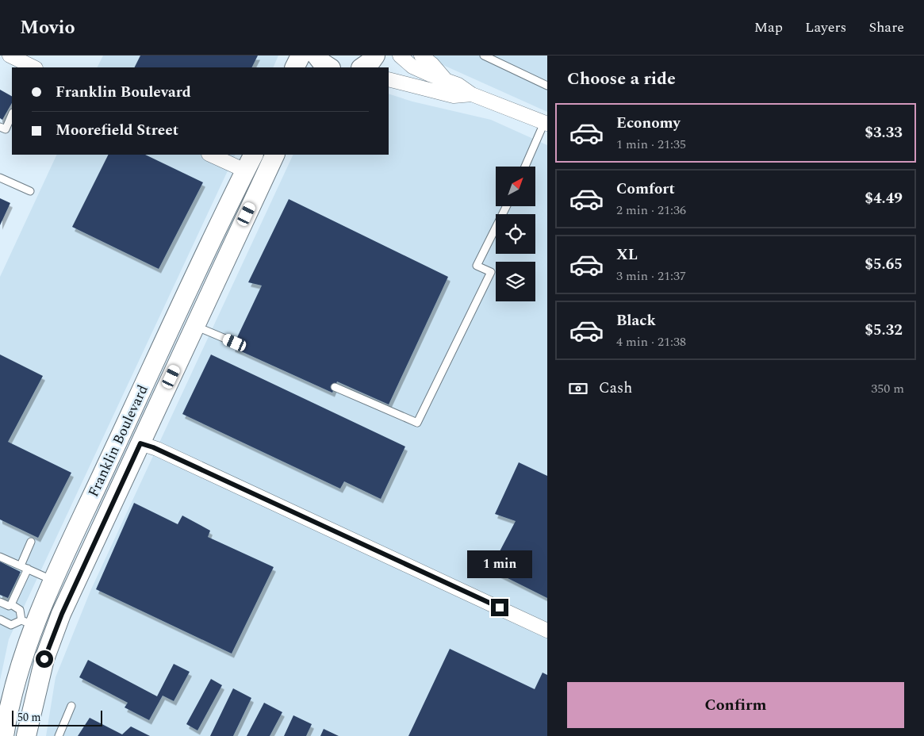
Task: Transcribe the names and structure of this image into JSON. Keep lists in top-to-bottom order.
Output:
{
  "streets": {
    "main road": ["Franklin Boulevard"]
  },
  "scale_bar": "50 m",
  "north": "top right",
  "page": {
    "header": "Movio",
    "nav": ["Map", "Layers", "Share"],
    "heading": "Choose a ride",
    "banner": ["Franklin Boulevard", "Moorefield Street"],
    "list": [
      {
        "name": "Economy",
        "note": "1 min · 21:35",
        "value": "$3.33"
      },
      {
        "name": "Comfort",
        "note": "2 min · 21:36",
        "value": "$4.49"
      },
      {
        "name": "XL",
        "note": "3 min · 21:37",
        "value": "$5.65"
      },
      {
        "name": "Black",
        "note": "4 min · 21:38",
        "value": "$5.32"
      }
    ],
    "pay": ["Cash", "350 m"],
    "bubble": "1 min",
    "buttons": "Confirm",
    "scale": "50 m"
  }
}
